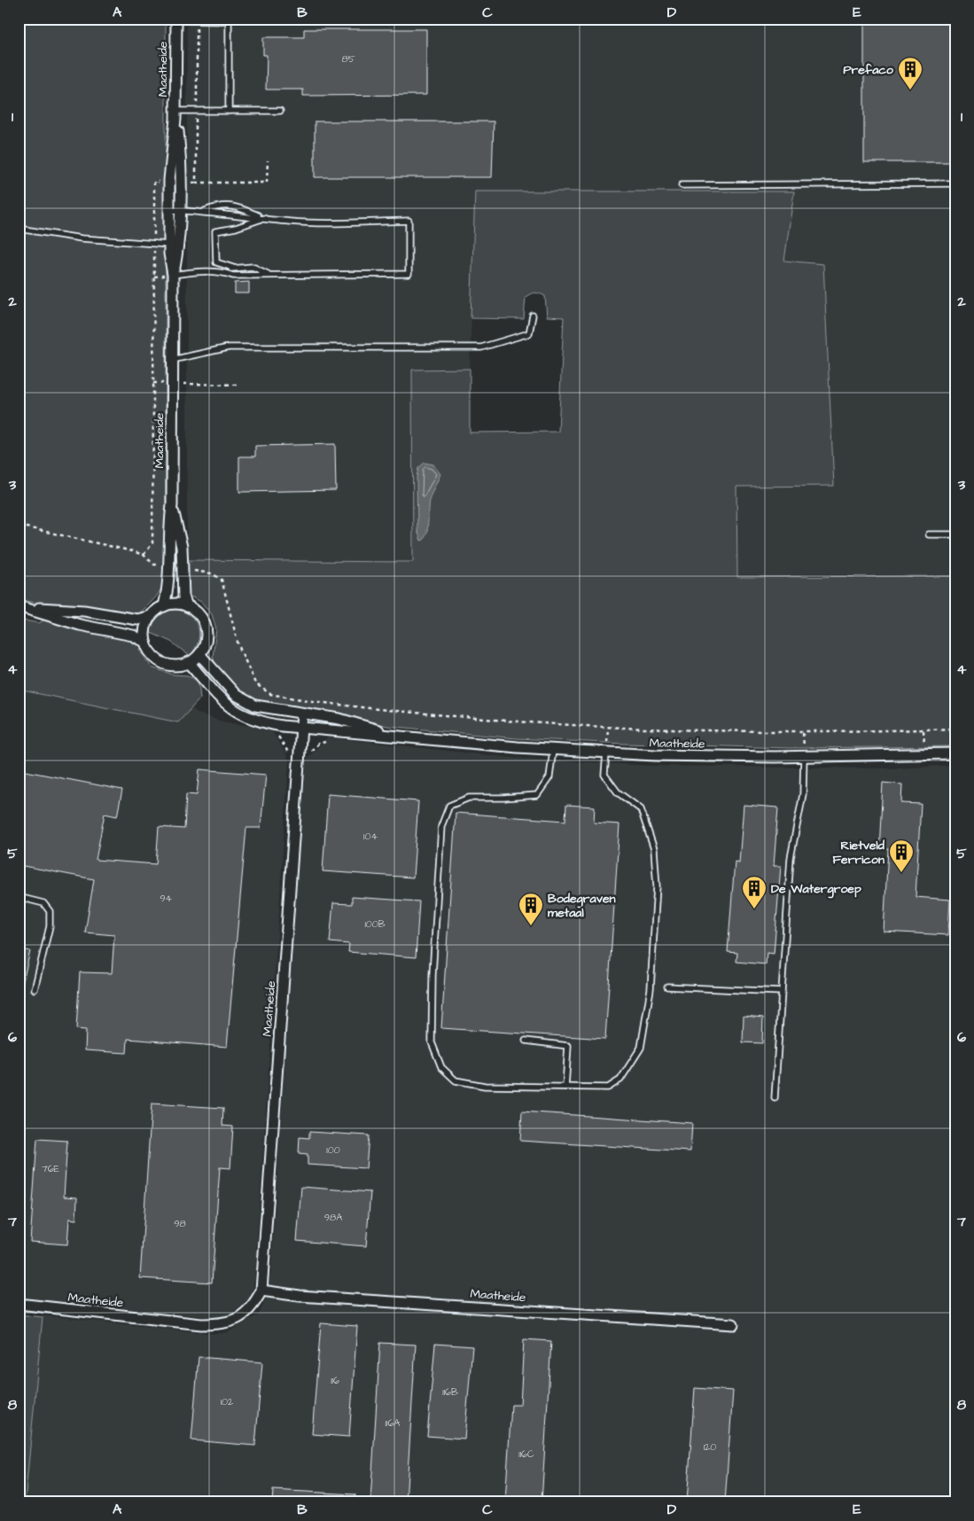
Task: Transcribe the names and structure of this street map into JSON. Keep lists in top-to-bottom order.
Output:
{
  "streets": {
    "street": ["Maatheide"]
  },
  "places": {
    "building": [
      "Prefaco",
      "Rietveld Ferricon",
      "De Watergroep",
      "Bodegraven metaal"
    ]
  },
  "house_numbers": [
    "85",
    "104",
    "94",
    "100B",
    "100",
    "76E",
    "98A",
    "98",
    "116",
    "116B",
    "102",
    "116A",
    "120",
    "116C"
  ],
  "grid": {
    "columns": [
      "A",
      "B",
      "C",
      "D",
      "E"
    ],
    "rows": [
      "1",
      "2",
      "3",
      "4",
      "5",
      "6",
      "7",
      "8"
    ]
  }
}
